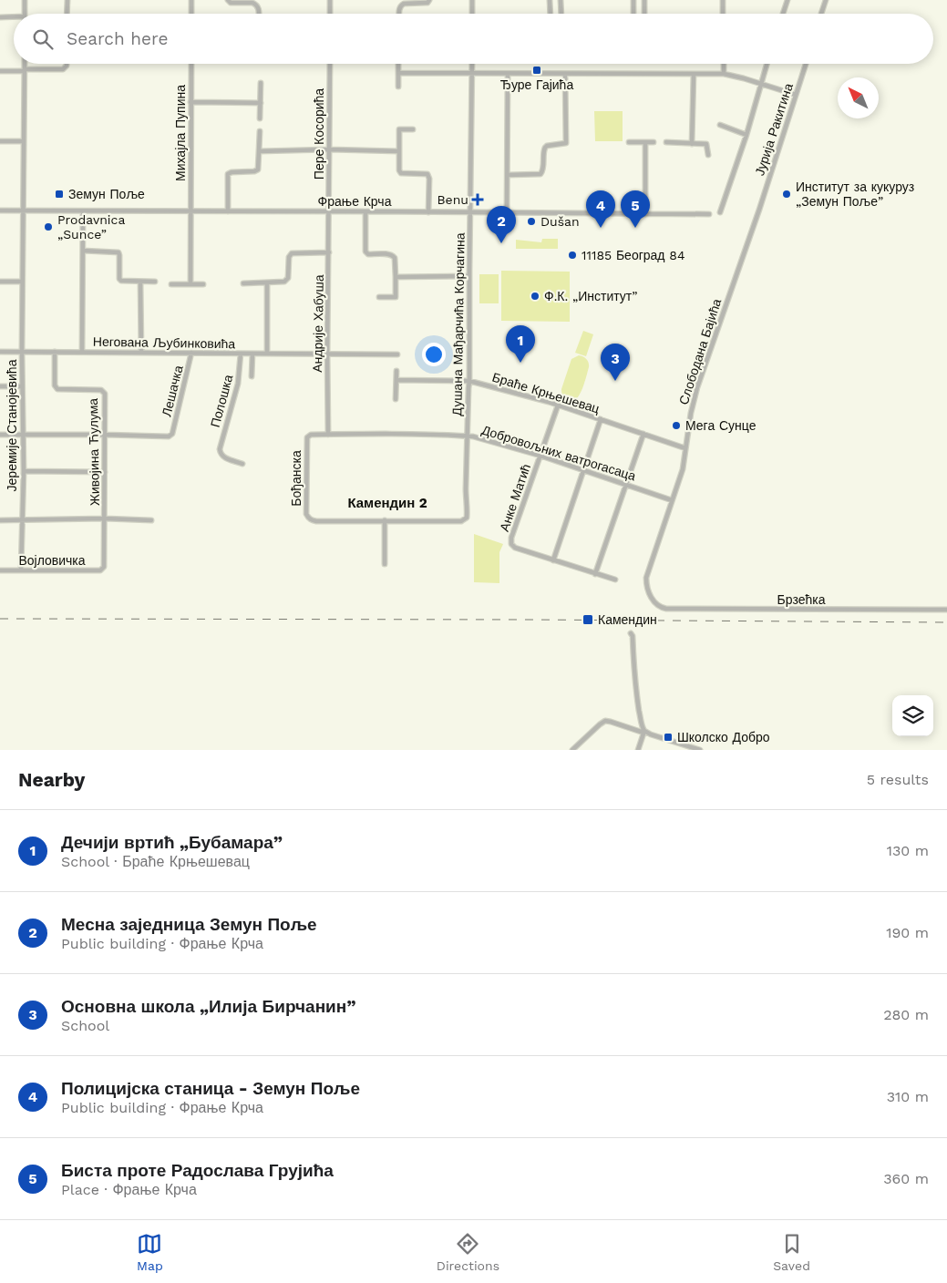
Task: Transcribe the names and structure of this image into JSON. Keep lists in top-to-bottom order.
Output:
{
  "streets": {
    "street": [
      "Јурија Ракитина",
      "Михајла Пупина",
      "Пере Косорића",
      "Фрање Крча",
      "Андрије Хабуша",
      "Душана Мађарчића Корчагина",
      "Негована Љубинковића",
      "Слободана Бајића",
      "Лешачка",
      "Браће Крњешевац",
      "Полошка",
      "Јеремије Станојевића",
      "Живојина Ћулума",
      "Добровољних ватрогасаца",
      "Бођанска",
      "Анке Матић",
      "Војловичка",
      "Брзећка"
    ]
  },
  "crossings": [
    ["Јурија Ракитина", "Слободана Бајића"],
    ["Михајла Пупина", "Фрање Крча"],
    ["Пере Косорића", "Фрање Крча"],
    ["Пере Косорића", "Андрије Хабуша"],
    ["Фрање Крча", "Андрије Хабуша"],
    ["Фрање Крча", "Душана Мађарчића Корчагина"],
    ["Фрање Крча", "Јеремије Станојевића"],
    ["Андрије Хабуша", "Негована Љубинковића"],
    ["Андрије Хабуша", "Добровољних ватрогасаца"],
    ["Андрије Хабуша", "Бођанска"],
    ["Душана Мађарчића Корчагина", "Браће Крњешевац"],
    ["Душана Мађарчића Корчагина", "Добровољних ватрогасаца"],
    ["Душана Мађарчића Корчагина", "Бођанска"],
    ["Негована Љубинковића", "Лешачка"],
    ["Негована Љубинковића", "Полошка"],
    ["Негована Љубинковића", "Јеремије Станојевића"],
    ["Негована Љубинковића", "Живојина Ћулума"],
    ["Слободана Бајића", "Браће Крњешевац"],
    ["Слободана Бајића", "Добровољних ватрогасаца"],
    ["Слободана Бајића", "Брзећка"],
    ["Лешачка", "Живојина Ћулума"],
    ["Браће Крњешевац", "Анке Матић"],
    ["Јеремије Станојевића", "Војловичка"],
    ["Живојина Ћулума", "Војловичка"],
    ["Добровољних ватрогасаца", "Бођанска"],
    ["Добровољних ватрогасаца", "Анке Матић"]
  ],
  "districts": ["Камендин 2"],
  "places": {
    "transit": [
      "Ђуре Гајића",
      "Земун Поље",
      "Камендин",
      "Школско Добро"
    ],
    "other": [
      "Институт за кукуруз „Земун Поље”",
      "Dušan",
      "Prodavnica „Sunce”",
      "11185 Београд 84",
      "Ф.К. „Институт”",
      "Мега Сунце"
    ],
    "health": ["Benu"]
  },
  "north": "top left",
  "page": {
    "search": "Search here",
    "pins": [
      "4",
      "5",
      "2",
      "1",
      "3"
    ],
    "heading": ["Nearby", "5 results"],
    "list": [
      {
        "mark": "1",
        "name": "Дечији вртић „Бубамара”",
        "note": "School · Браће Крњешевац",
        "value": "130 m"
      },
      {
        "mark": "2",
        "name": "Месна заједница Земун Поље",
        "note": "Public building · Фрање Крча",
        "value": "190 m"
      },
      {
        "mark": "3",
        "name": "Основна школа „Илија Бирчанин”",
        "note": "School",
        "value": "280 m"
      },
      {
        "mark": "4",
        "name": "Полицијска станица - Земун Поље",
        "note": "Public building · Фрање Крча",
        "value": "310 m"
      },
      {
        "mark": "5",
        "name": "Биста проте Радослава Грујића",
        "note": "Place · Фрање Крча",
        "value": "360 m"
      }
    ],
    "nav": ["Map", "Directions", "Saved"]
  }
}
